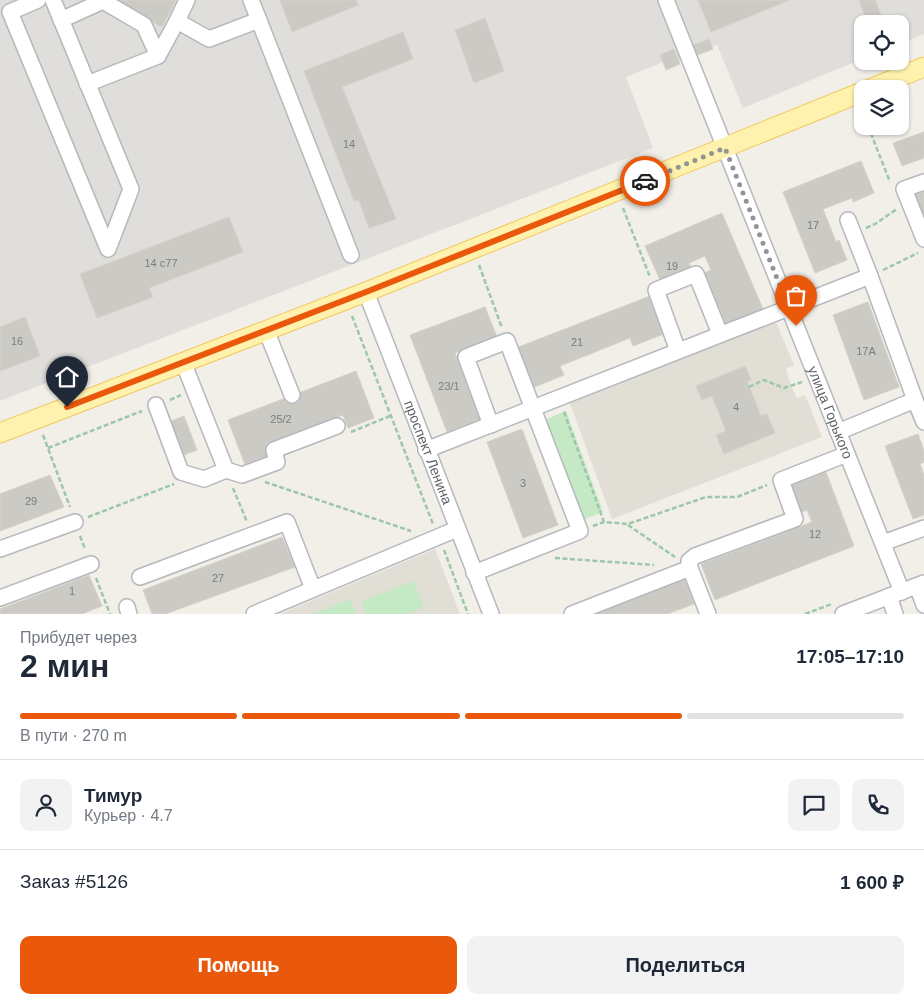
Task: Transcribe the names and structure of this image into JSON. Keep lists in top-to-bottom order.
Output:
{
  "streets": {
    "street": ["улица Горького", "проспект Ленина"]
  },
  "house_numbers": [
    "14",
    "17",
    "14 с77",
    "19",
    "16",
    "21",
    "17А",
    "23/1",
    "4",
    "25/2",
    "3",
    "29",
    "12",
    "27",
    "1"
  ],
  "page": {
    "heading": ["2 мин", "Прибудет через", "17:05–17:10"],
    "panel": [
      "Тимур",
      "Курьер · 4.7",
      "Заказ #5126",
      "1 600 ₽"
    ],
    "bar": "В пути · 270 m",
    "buttons": ["Помощь", "Поделиться"]
  }
}
